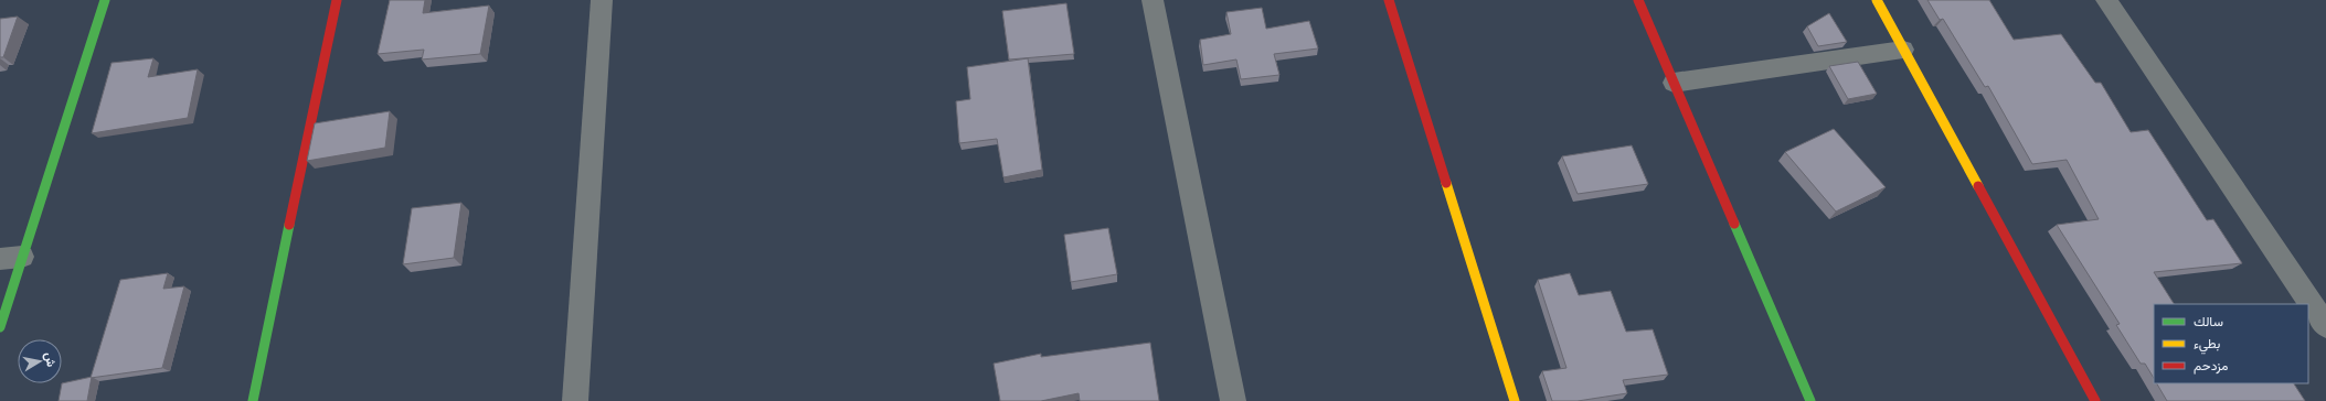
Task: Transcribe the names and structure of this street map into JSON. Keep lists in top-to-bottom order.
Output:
{
  "legend": ["سالك", "بطيء", "مزدحم"],
  "north": "right"
}
